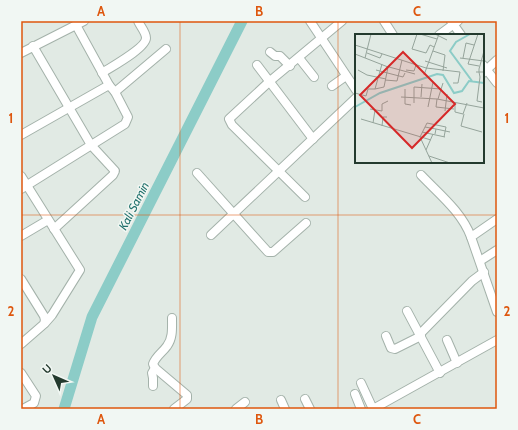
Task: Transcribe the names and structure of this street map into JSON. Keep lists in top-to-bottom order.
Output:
{
  "water": ["Kali Samin"],
  "north": "top left",
  "grid": {
    "columns": ["A", "B", "C"],
    "rows": ["1", "2"]
  }
}
